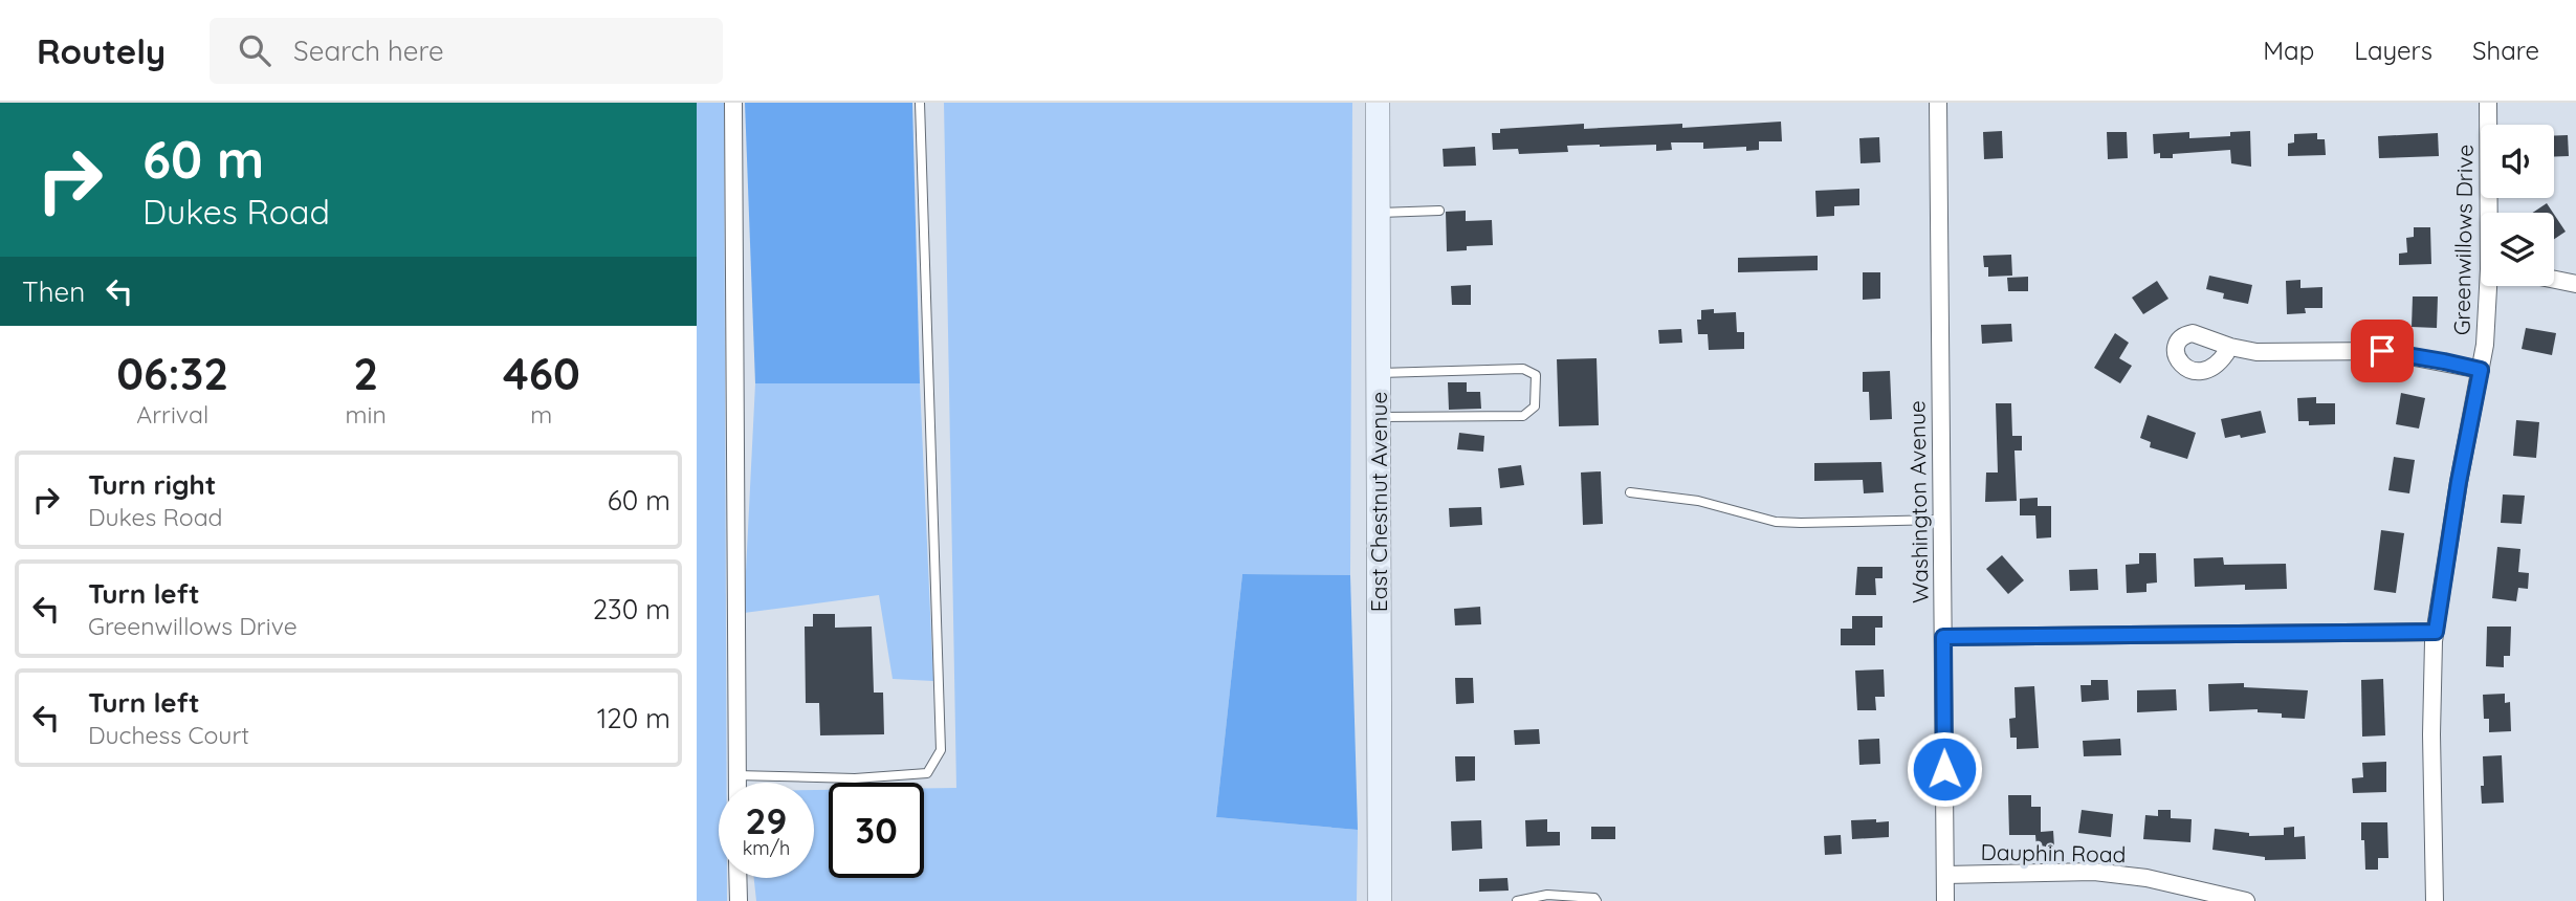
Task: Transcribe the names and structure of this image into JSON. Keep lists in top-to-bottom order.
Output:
{
  "streets": {
    "street": [
      "Greenwillows Drive",
      "East Chestnut Avenue",
      "Washington Avenue",
      "Dauphin Road"
    ]
  },
  "crossings": [
    ["Washington Avenue", "Dauphin Road"]
  ],
  "page": {
    "header": "Routely",
    "search": "Search here",
    "nav": ["Map", "Layers", "Share"],
    "turn": ["60 m", "Dukes Road"],
    "then": "Then",
    "eta": [
      "06:32",
      "Arrival",
      "2",
      "min",
      "460",
      "m"
    ],
    "list": [
      {
        "name": "Turn right",
        "note": "Dukes Road",
        "value": "60 m"
      },
      {
        "name": "Turn left",
        "note": "Greenwillows Drive",
        "value": "230 m"
      },
      {
        "name": "Turn left",
        "note": "Duchess Court",
        "value": "120 m"
      }
    ],
    "speed": "29 km/h",
    "limit": "30"
  }
}
